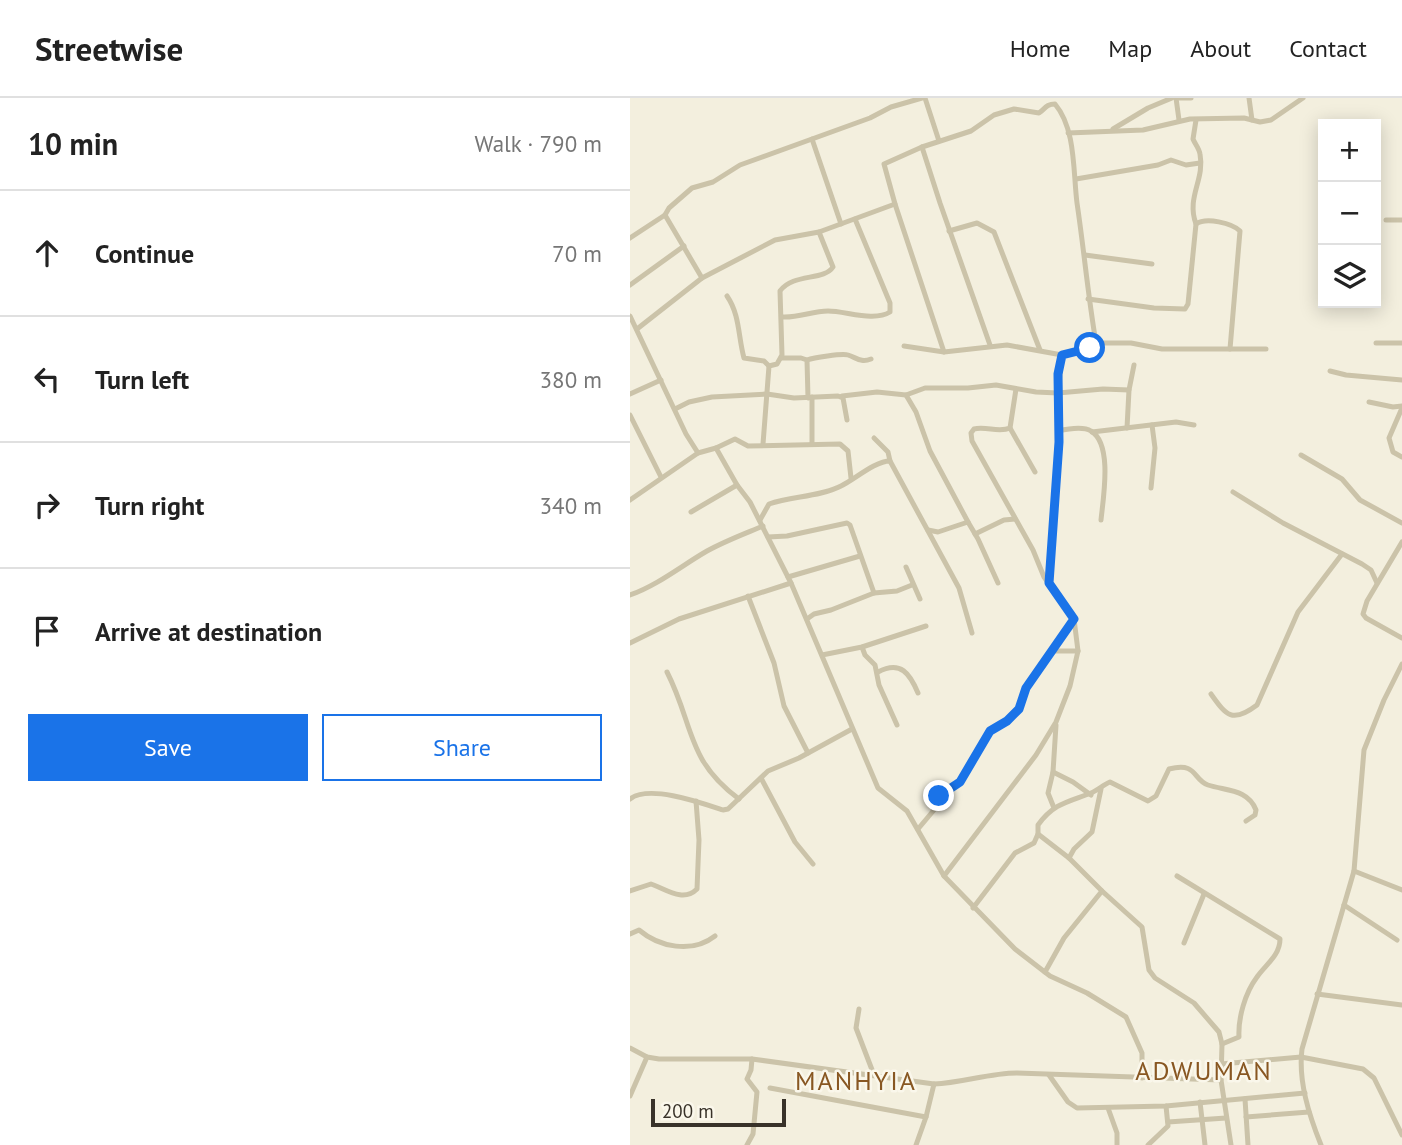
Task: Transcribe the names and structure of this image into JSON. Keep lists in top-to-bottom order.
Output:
{
  "districts": ["ADWUMAN", "MANHYIA"],
  "scale_bar": "200 m",
  "page": {
    "header": "Streetwise",
    "nav": [
      "Home",
      "Map",
      "About",
      "Contact"
    ],
    "heading": ["10 min", "Walk · 790 m"],
    "map_buttons": ["+", "−"],
    "list": [
      ["Continue", "70 m"],
      ["Turn left", "380 m"],
      ["Turn right", "340 m"],
      "Arrive at destination"
    ],
    "buttons": ["Save", "Share"],
    "scale": "200 m"
  }
}
